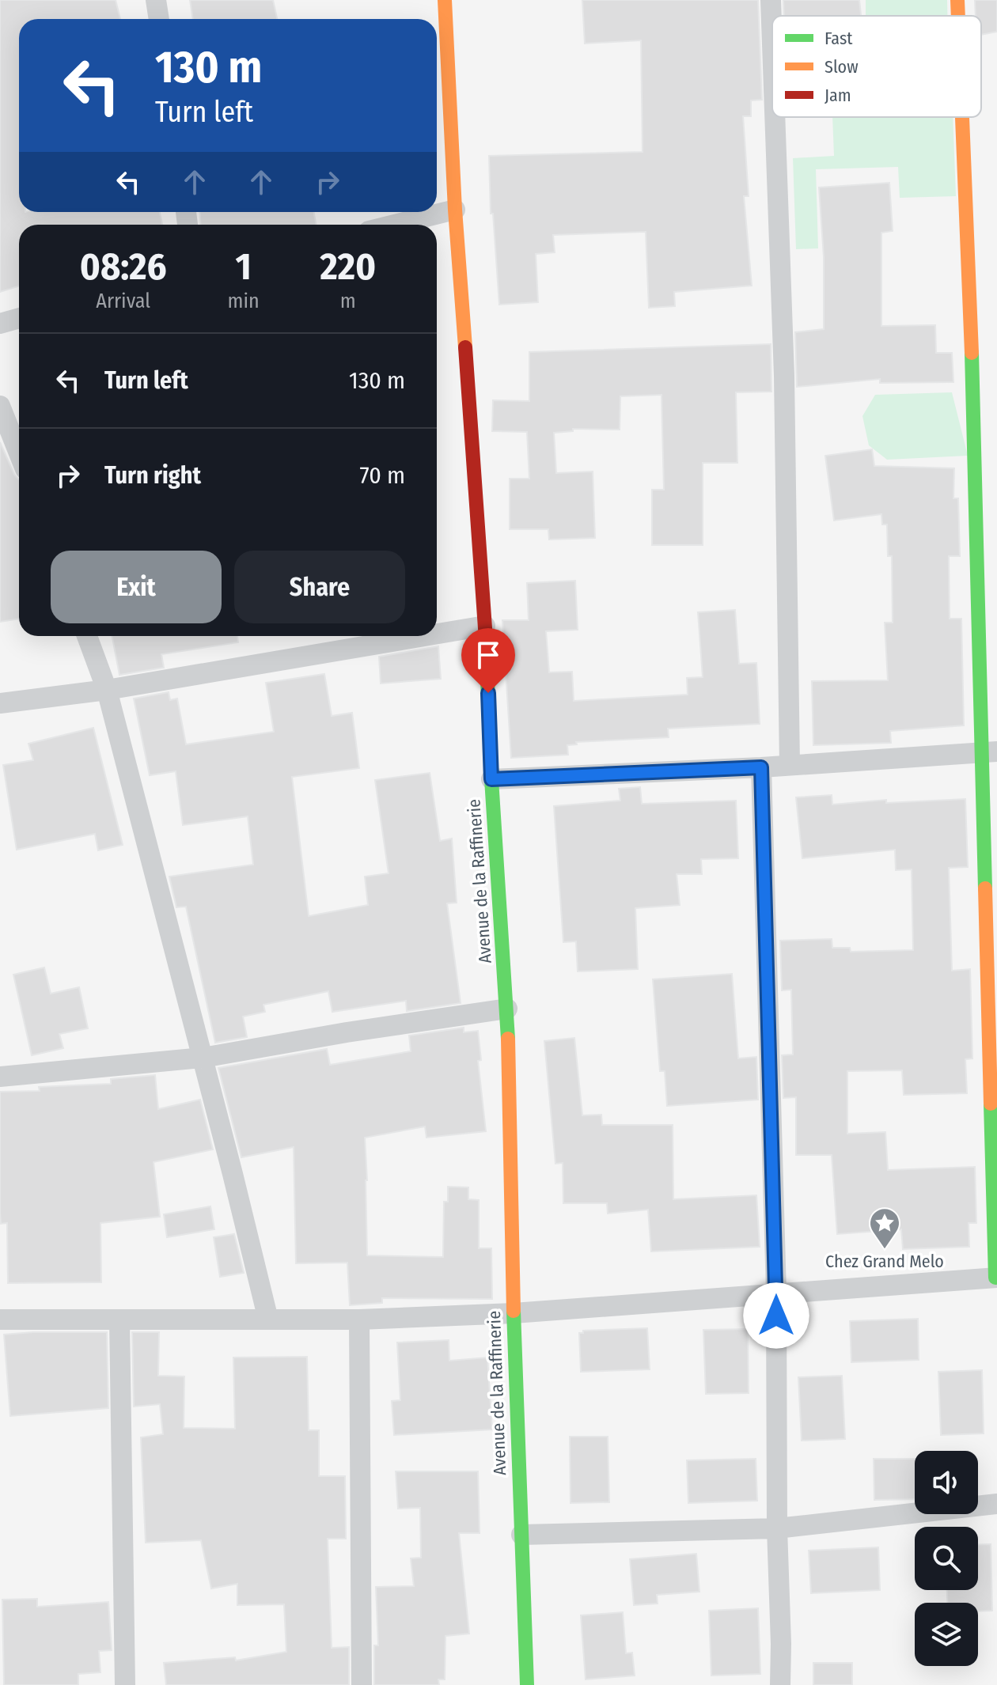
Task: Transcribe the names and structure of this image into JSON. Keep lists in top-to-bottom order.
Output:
{
  "streets": {
    "street": ["Avenue de la Raffinerie"]
  },
  "places": {
    "place": ["Chez Grand Melo"]
  },
  "legend": ["Fast", "Slow", "Jam"],
  "page": {
    "turn": ["130 m", "Turn left"],
    "eta": [
      "08:26",
      "Arrival",
      "1",
      "min",
      "220",
      "m"
    ],
    "list": [
      {
        "name": "Turn left",
        "value": "130 m"
      },
      {
        "name": "Turn right",
        "value": "70 m"
      }
    ],
    "buttons": ["Exit", "Share"]
  }
}
